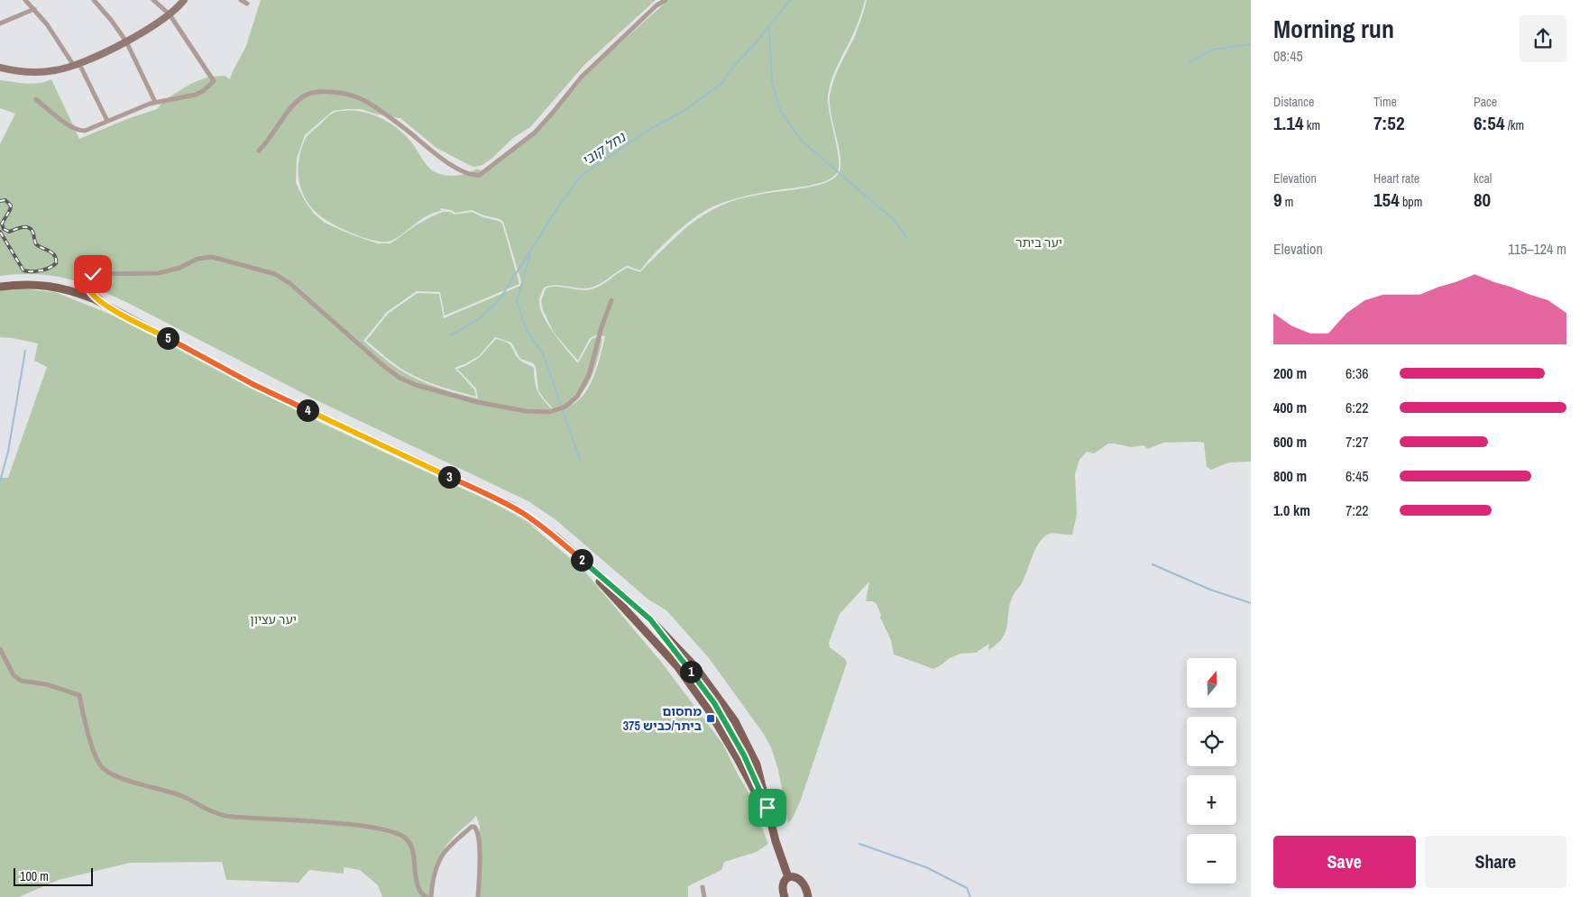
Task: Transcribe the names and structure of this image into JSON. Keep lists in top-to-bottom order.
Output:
{
  "water": ["נחל קובי"],
  "parks": ["יער ביתר", "יער עציון"],
  "places": {
    "transit": ["מחסום ביתר/כביש 375"]
  },
  "scale_bar": "100 m",
  "north": "top",
  "page": {
    "heading": ["Morning run", "08:45"],
    "stats": [
      ["Distance", "1.14 km"],
      ["Time", "7:52"],
      ["Pace", "6:54 /km"],
      ["Elevation", "9 m"],
      ["Heart rate", "154 bpm"],
      ["kcal", "80"]
    ],
    "chart": ["Elevation", "115–124 m"],
    "pins": [
      "5",
      "4",
      "3",
      "2",
      "1"
    ],
    "list": [
      {
        "name": "200 m",
        "note": "6:36"
      },
      {
        "name": "400 m",
        "note": "6:22"
      },
      {
        "name": "600 m",
        "note": "7:27"
      },
      {
        "name": "800 m",
        "note": "6:45"
      },
      {
        "name": "1.0 km",
        "note": "7:22"
      }
    ],
    "map_buttons": ["+", "−"],
    "buttons": ["Save", "Share"],
    "scale": "100 m"
  }
}
